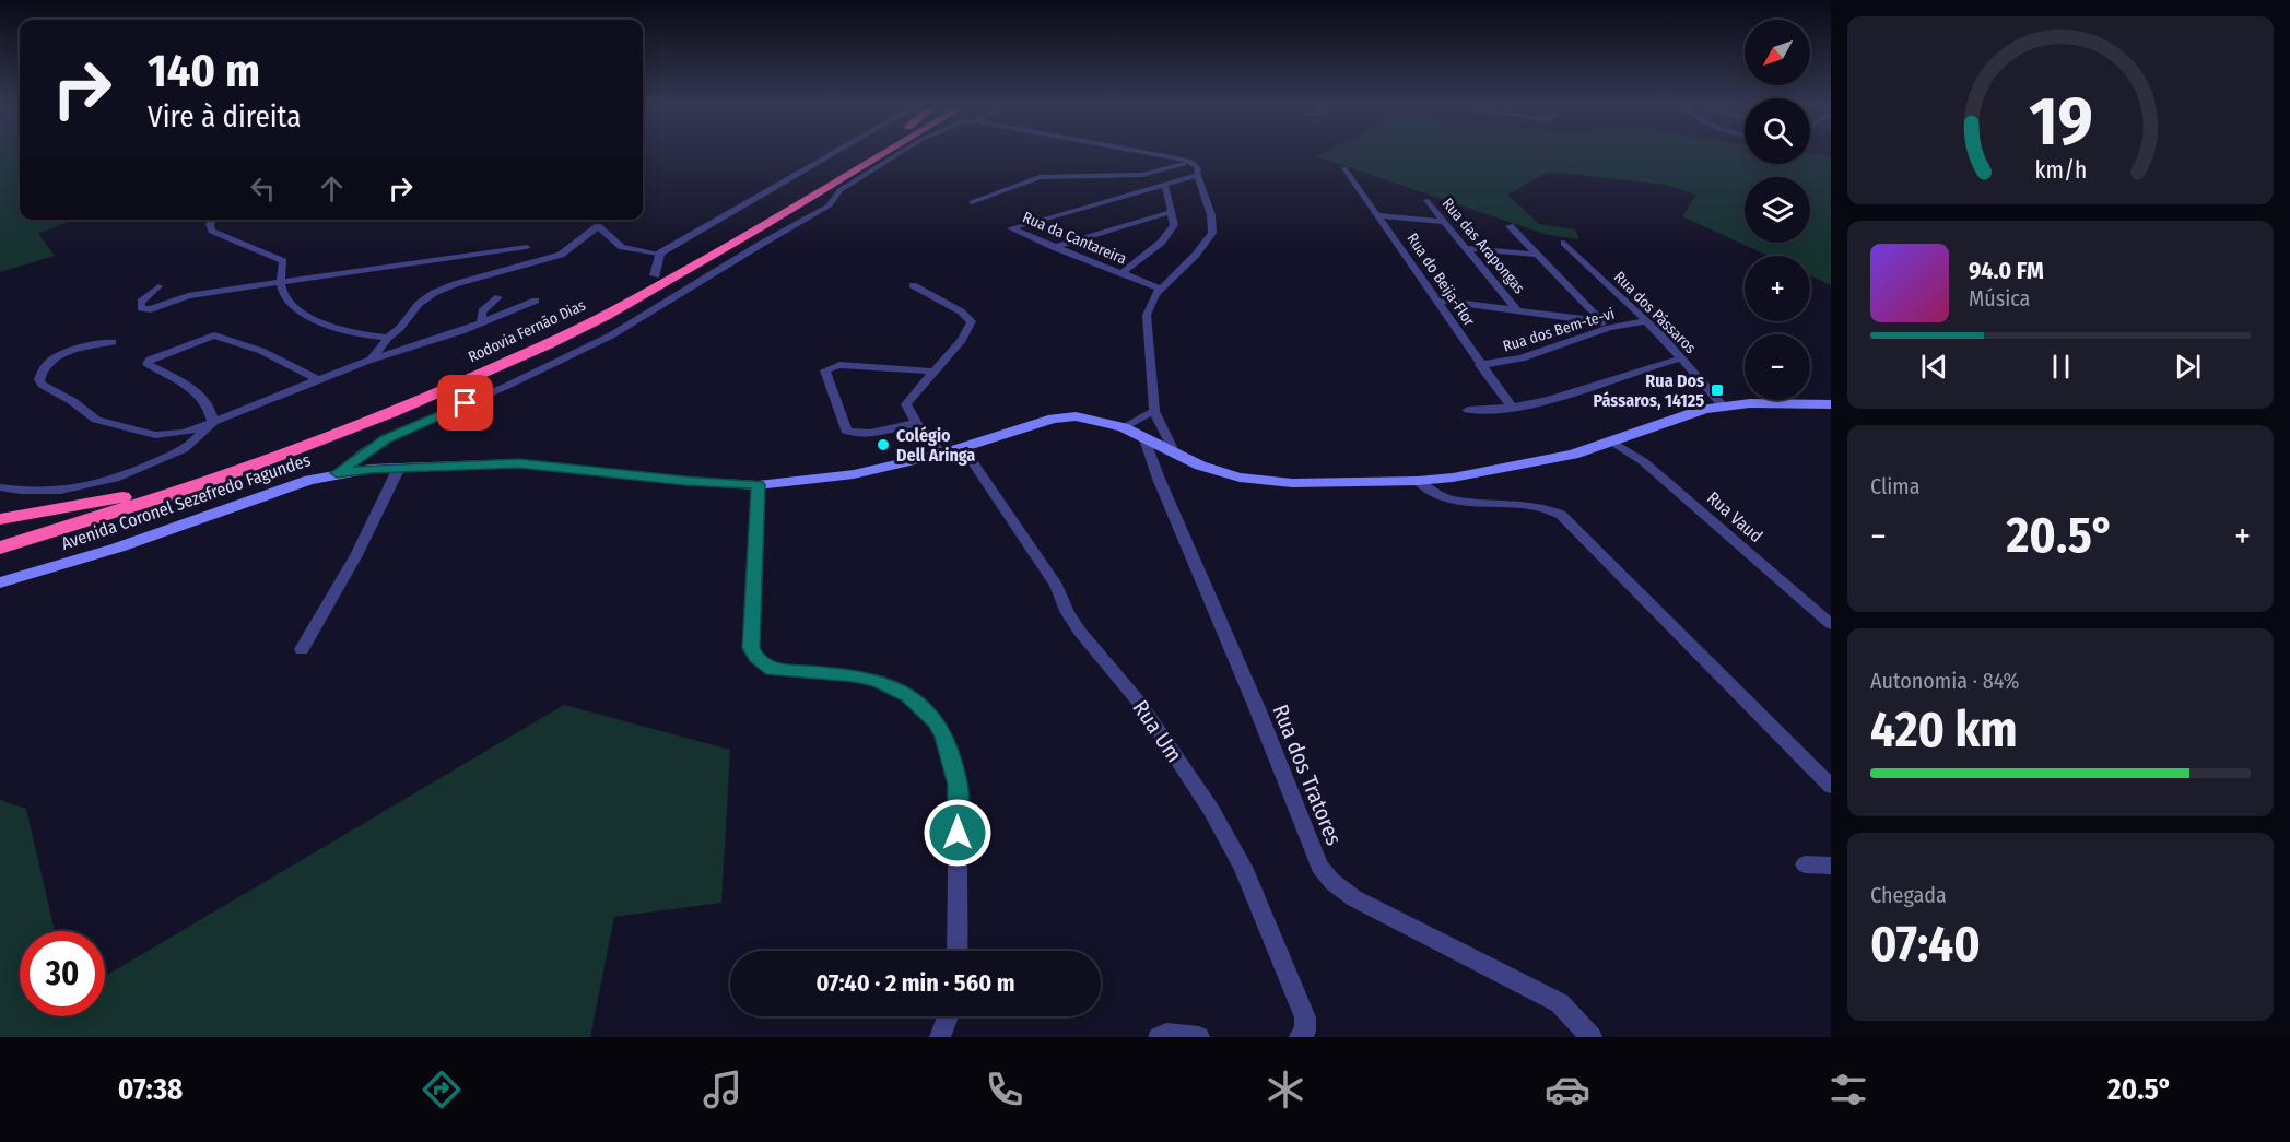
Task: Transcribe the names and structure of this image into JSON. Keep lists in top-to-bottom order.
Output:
{
  "streets": {
    "highway": ["Rodovia Fernão Dias"],
    "main road": ["Avenida Coronel Sezefredo Fagundes"],
    "street": [
      "Rua da Cantareira",
      "Rua das Arapongas",
      "Rua do Beija-Flor",
      "Rua dos Pássaros",
      "Rua dos Bem-te-vi",
      "Rua Vaud",
      "Rua Um",
      "Rua dos Tratores"
    ]
  },
  "crossings": [
    ["Rua do Beija-Flor", "Rua dos Bem-te-vi"],
    ["Rua dos Pássaros", "Rua dos Bem-te-vi"],
    ["Rua dos Pássaros", "Avenida Coronel Sezefredo Fagundes"],
    ["Avenida Coronel Sezefredo Fagundes", "Rua Vaud"],
    ["Avenida Coronel Sezefredo Fagundes", "Rua Um"],
    ["Avenida Coronel Sezefredo Fagundes", "Rua dos Tratores"]
  ],
  "places": {
    "transit": ["Rua Dos Pássaros, 14125"],
    "other": ["Colégio Dell Aringa"]
  },
  "north": "bottom left",
  "page": {
    "map_buttons": ["+", "−"],
    "turn": ["140 m", "Vire à direita"],
    "song": ["94.0 FM", "Música"],
    "tile": [
      "Clima",
      ["Autonomia · 84%", "420 km"],
      ["Chegada", "07:40"]
    ],
    "heat": ["−", "20.5°", "+"],
    "limit": "30",
    "trip": "07:40 · 2 min · 560 m",
    "tabs": ["07:38", "20.5°"],
    "gauge": ["19", "km/h"]
  }
}
